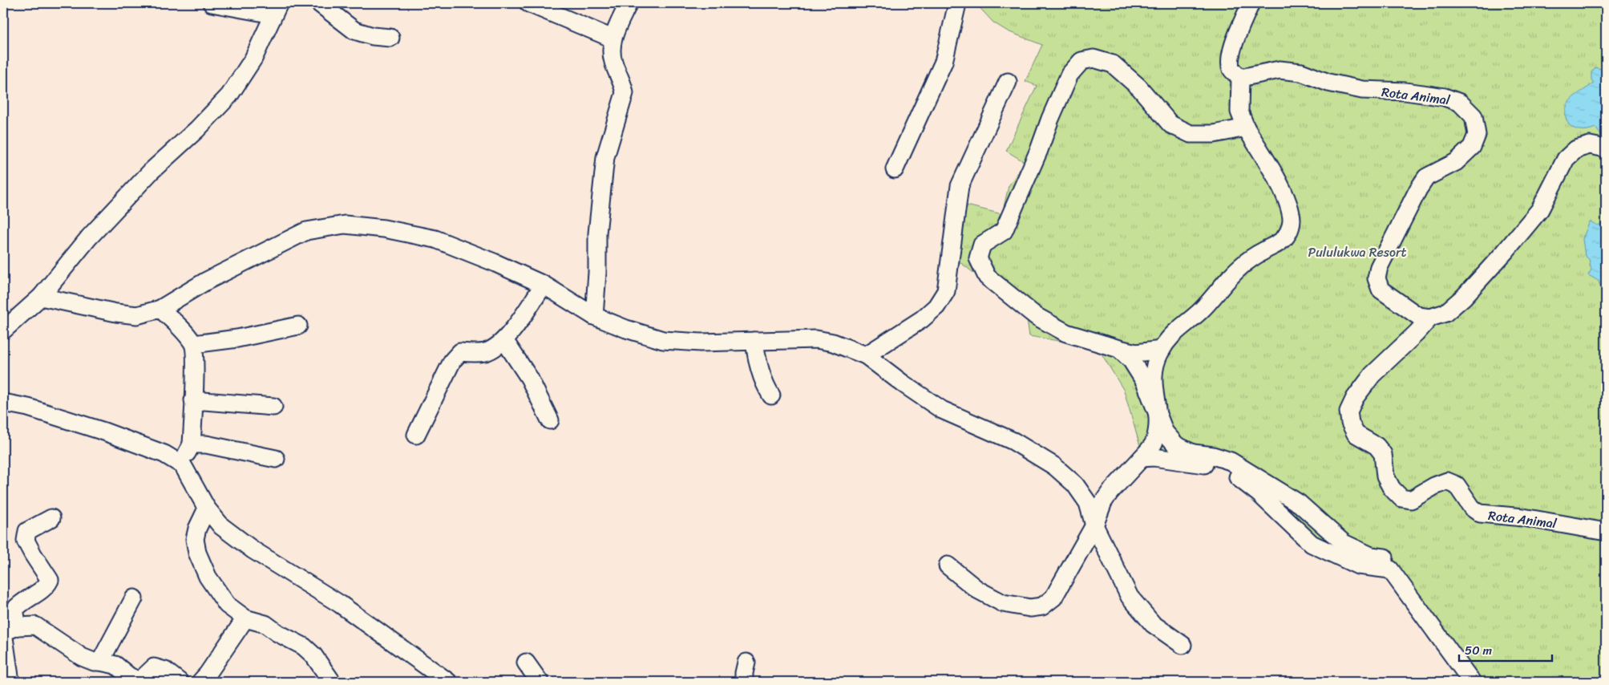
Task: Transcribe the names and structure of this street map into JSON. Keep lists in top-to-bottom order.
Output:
{
  "streets": {
    "street": ["Rota Animal"]
  },
  "parks": ["Pululukwa Resort"],
  "scale_bar": "50 m"
}
